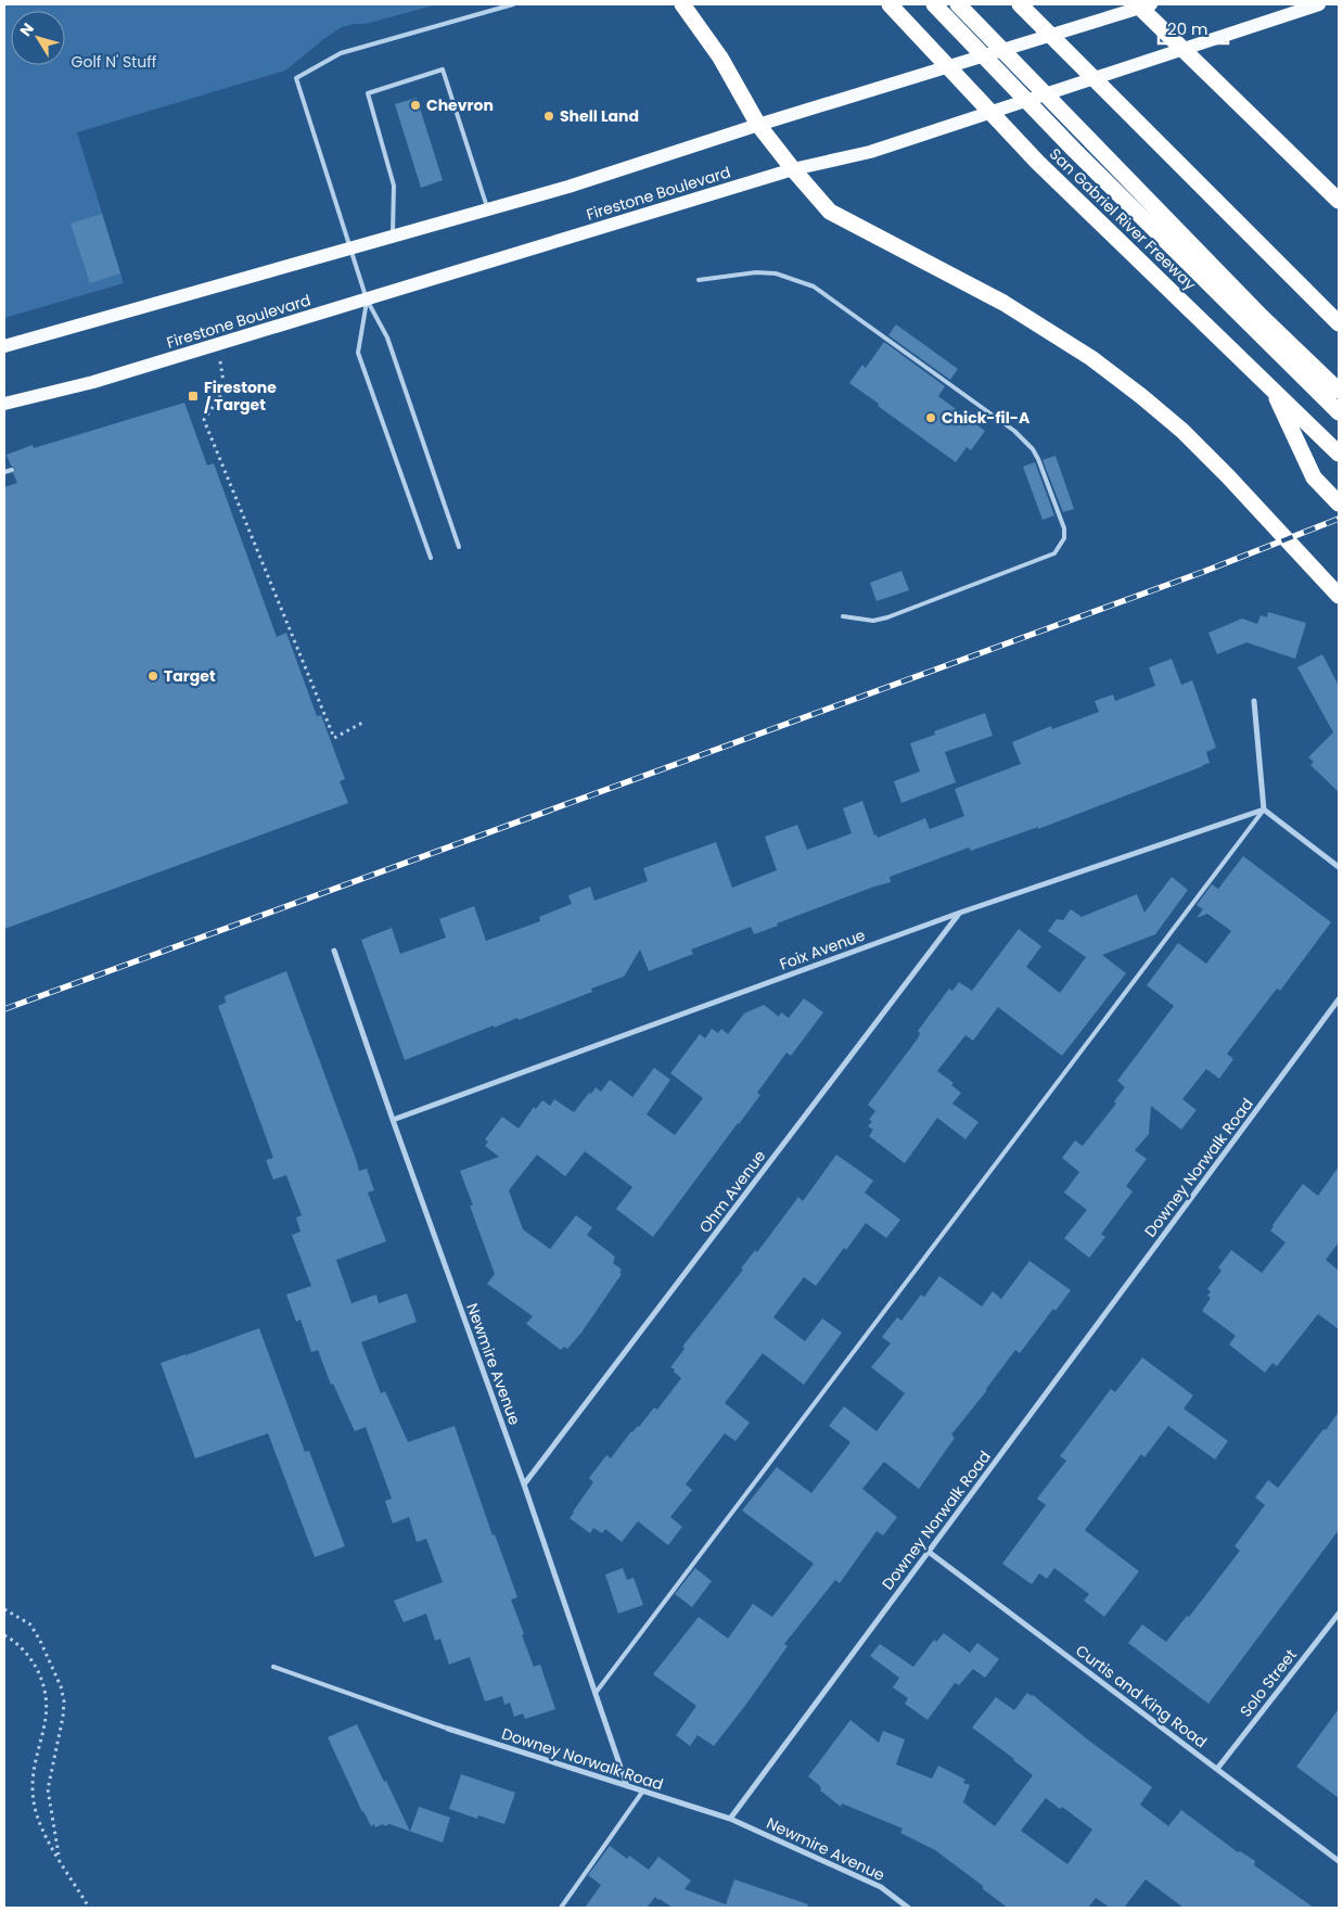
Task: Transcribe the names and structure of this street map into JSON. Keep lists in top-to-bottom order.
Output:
{
  "streets": {
    "highway": ["San Gabriel River Freeway"],
    "main road": ["Firestone Boulevard"],
    "street": [
      "Foix Avenue",
      "Downey Norwalk Road",
      "Ohm Avenue",
      "Newmire Avenue",
      "Solo Street",
      "Curtis and King Road"
    ]
  },
  "crossings": [
    ["Foix Avenue", "Ohm Avenue"],
    ["Foix Avenue", "Newmire Avenue"],
    ["Downey Norwalk Road", "Newmire Avenue"],
    ["Downey Norwalk Road", "Curtis and King Road"],
    ["Ohm Avenue", "Newmire Avenue"],
    ["Solo Street", "Curtis and King Road"]
  ],
  "parks": ["Golf N' Stuff"],
  "places": {
    "other": [
      "Chevron",
      "Shell Land",
      "Chick-fil-A",
      "Target"
    ],
    "transit": ["Firestone / Target"]
  },
  "scale_bar": "20 m",
  "north": "top left"
}
